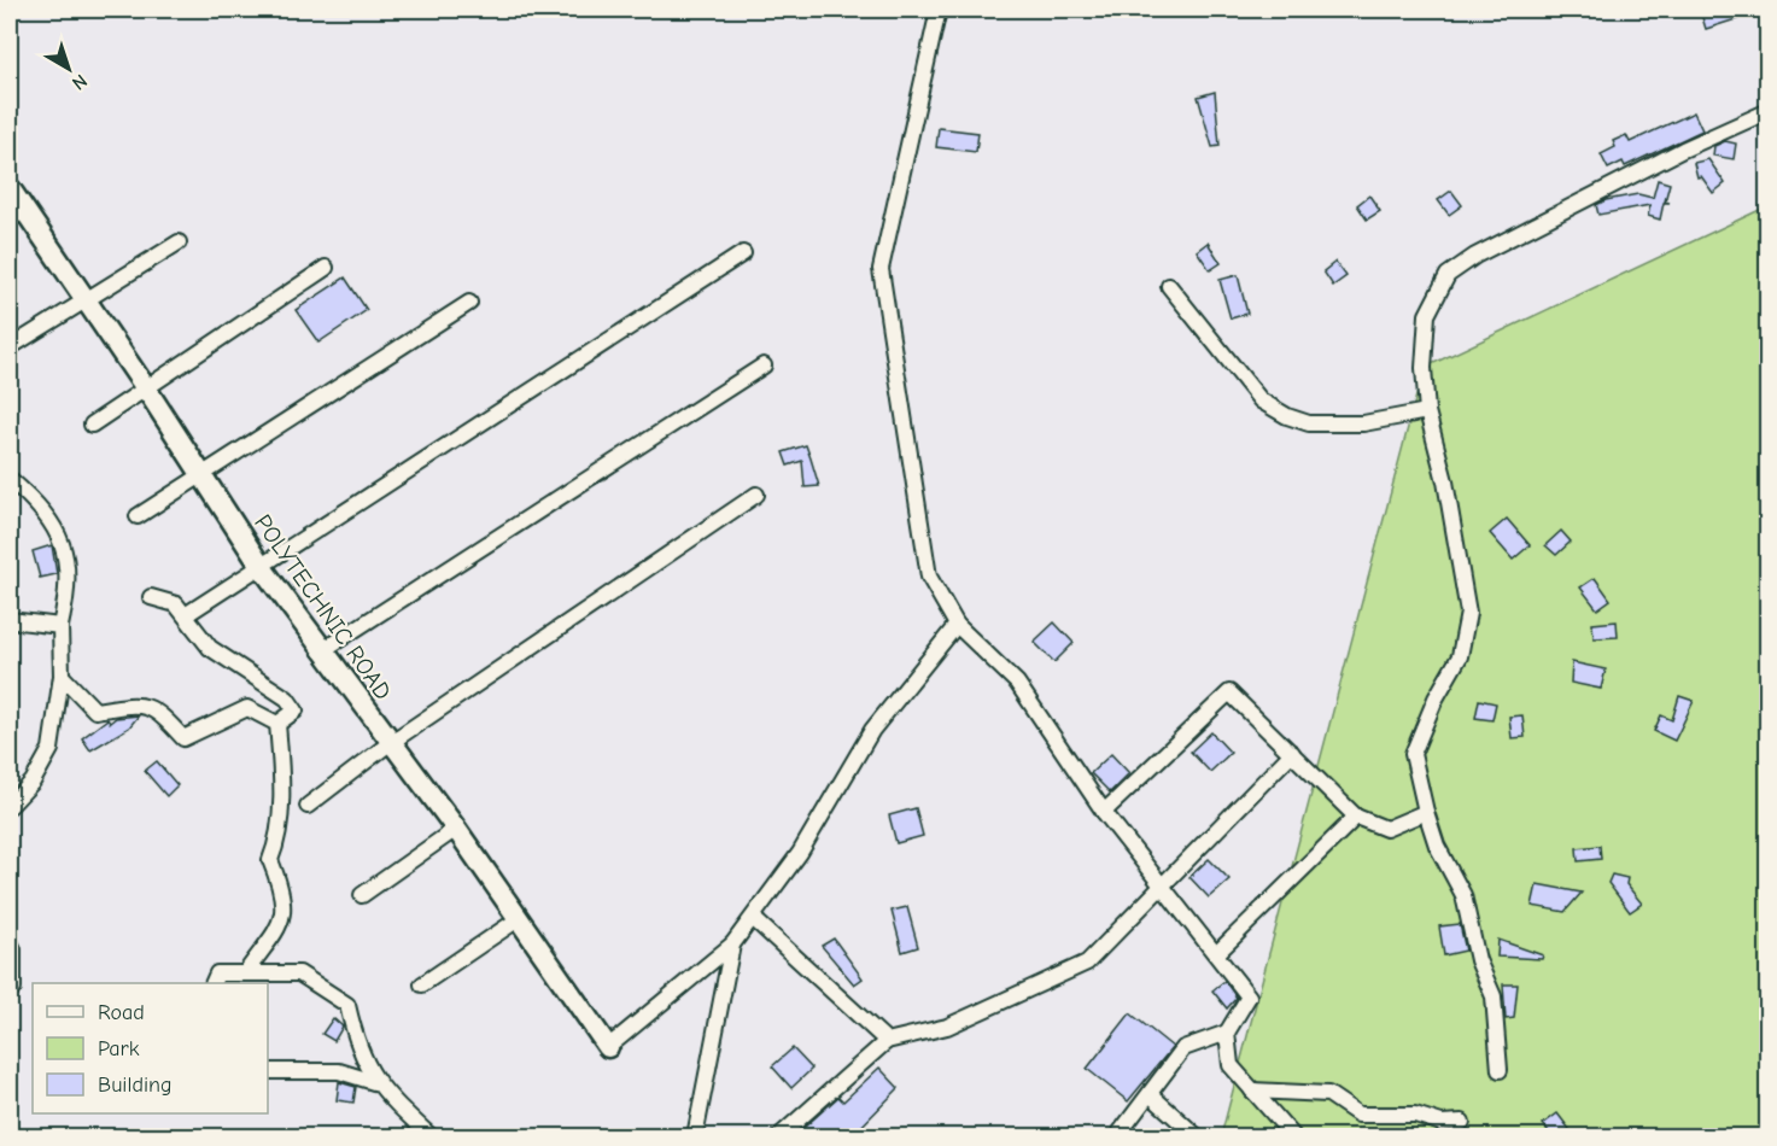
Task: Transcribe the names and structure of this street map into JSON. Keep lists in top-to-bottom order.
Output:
{
  "streets": {
    "street": ["POLYTECHNIC ROAD"]
  },
  "legend": ["Road", "Park", "Building"],
  "north": "bottom right"
}
